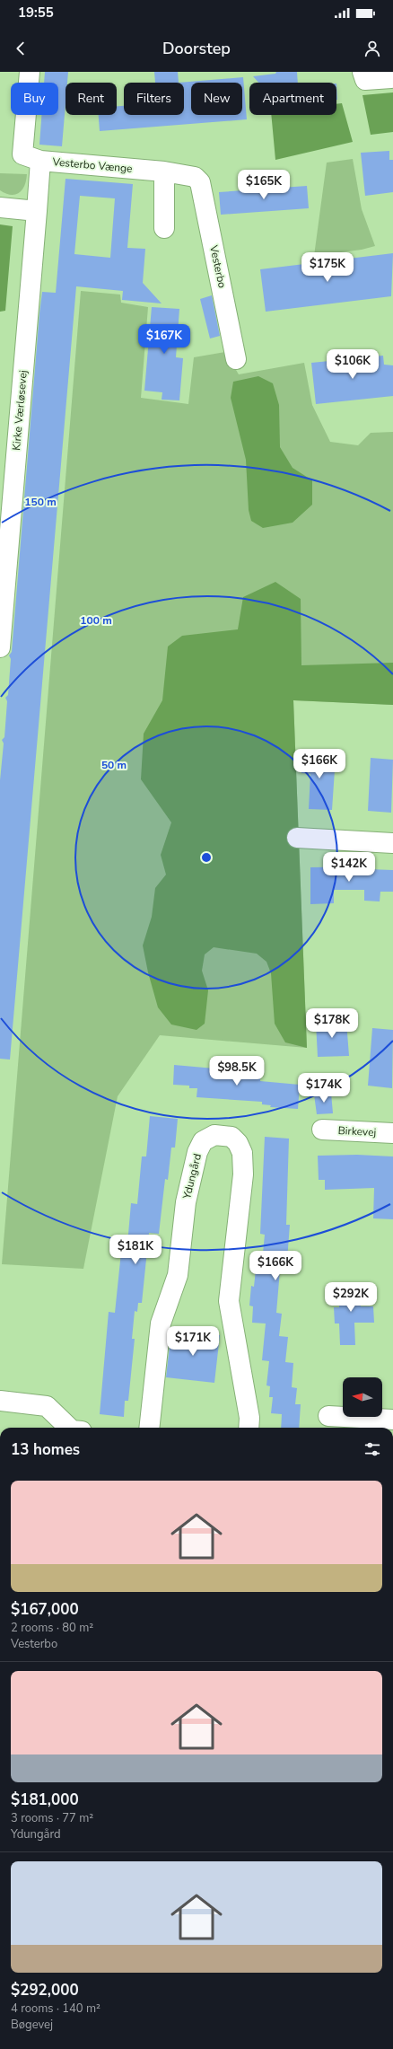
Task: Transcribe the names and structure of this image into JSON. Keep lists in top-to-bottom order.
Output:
{
  "streets": {
    "street": [
      "Vesterbo Vænge",
      "Vesterbo",
      "Kirke Værløsevej",
      "Birkevej",
      "Ydungård"
    ]
  },
  "crossings": [
    ["Vesterbo Vænge", "Vesterbo"],
    ["Vesterbo Vænge", "Kirke Værløsevej"]
  ],
  "north": "left",
  "page": {
    "status": "19:55",
    "header": "Doorstep",
    "chip": [
      "Buy",
      "Rent",
      "Filters",
      "New",
      "Apartment"
    ],
    "price": [
      "$165K",
      "$175K",
      "$167K",
      "$106K",
      "$166K",
      "$142K",
      "$178K",
      "$98.5K",
      "$174K",
      "$181K",
      "$166K",
      "$292K",
      "$171K"
    ],
    "heading": "13 homes",
    "list": [
      {
        "name": "$167,000",
        "note": "2 rooms · 80 m² · Vesterbo"
      },
      {
        "name": "$181,000",
        "note": "3 rooms · 77 m² · Ydungård"
      },
      {
        "name": "$292,000",
        "note": "4 rooms · 140 m² · Bøgevej"
      }
    ]
  },
  "rings": ["150 m", "100 m", "50 m"]
}
